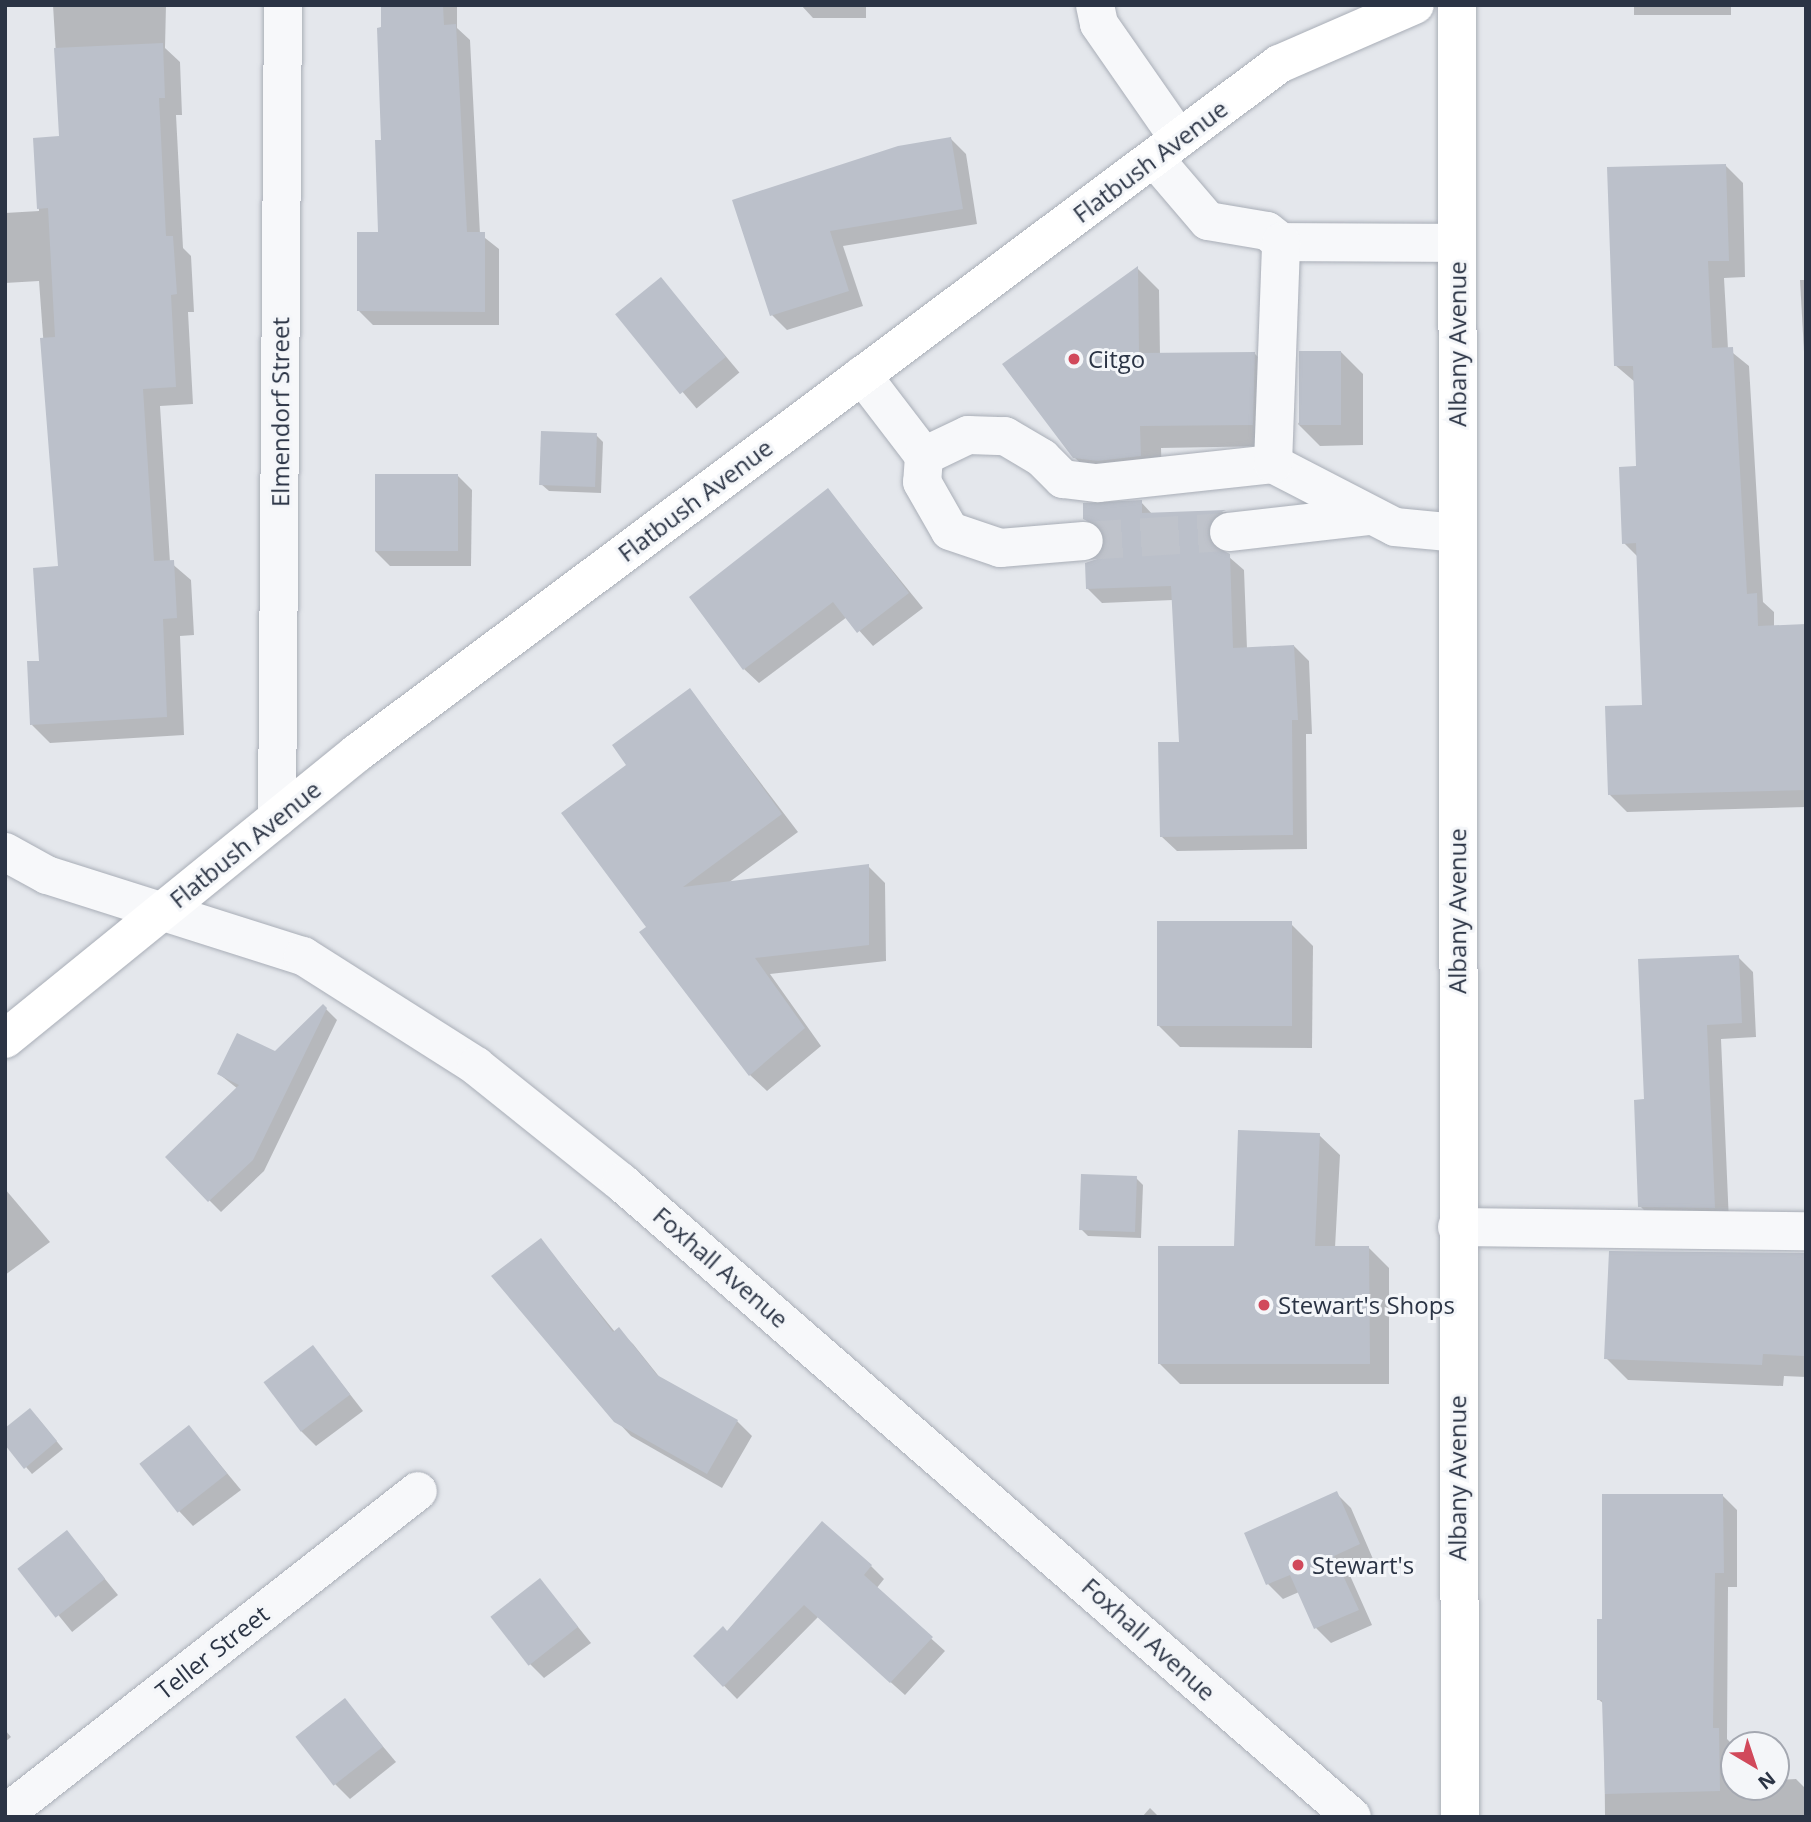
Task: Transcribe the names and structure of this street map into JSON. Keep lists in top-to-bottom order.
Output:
{
  "streets": {
    "main road": ["Flatbush Avenue", "Albany Avenue"],
    "street": ["Elmendorf Street", "Foxhall Avenue", "Teller Street"]
  },
  "crossings": [
    ["Flatbush Avenue", "Elmendorf Street"],
    ["Flatbush Avenue", "Foxhall Avenue"]
  ],
  "places": ["Citgo", "Stewart's Shops", "Stewart's"],
  "north": "bottom right"
}
